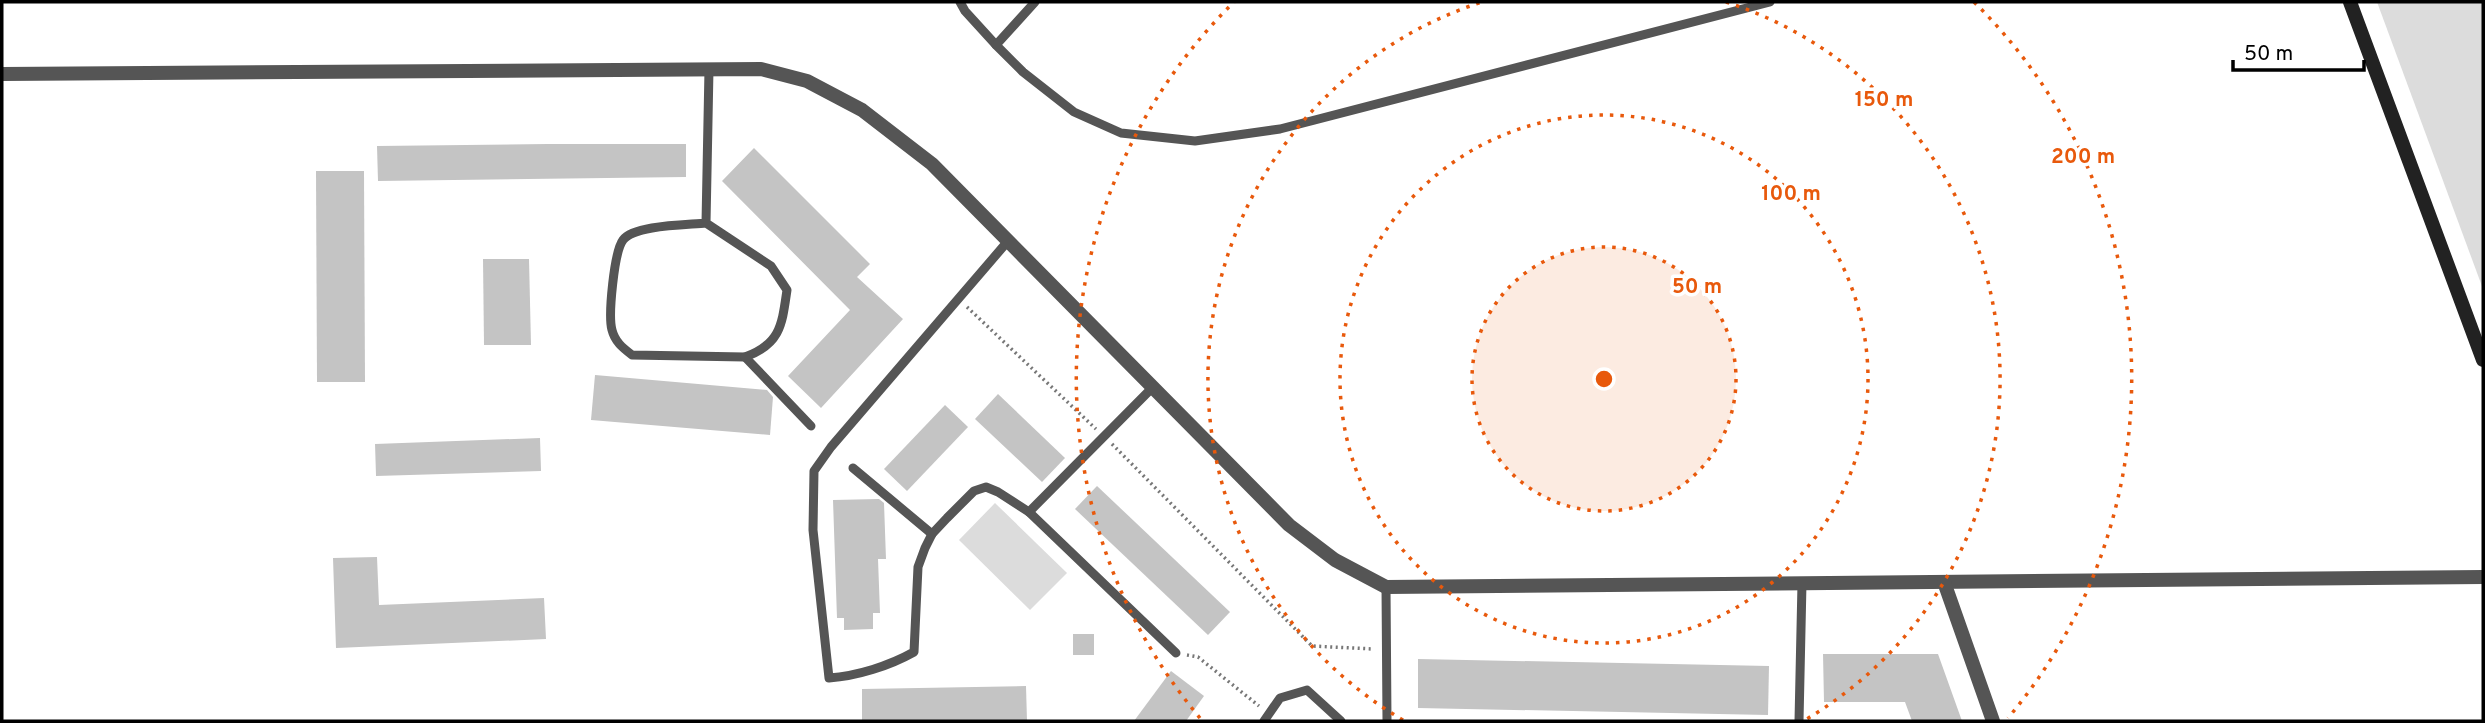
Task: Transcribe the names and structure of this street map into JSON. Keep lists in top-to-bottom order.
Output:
{
  "scale_bar": "50 m",
  "rings": [
    "150 m",
    "200 m",
    "100 m",
    "50 m"
  ]
}
